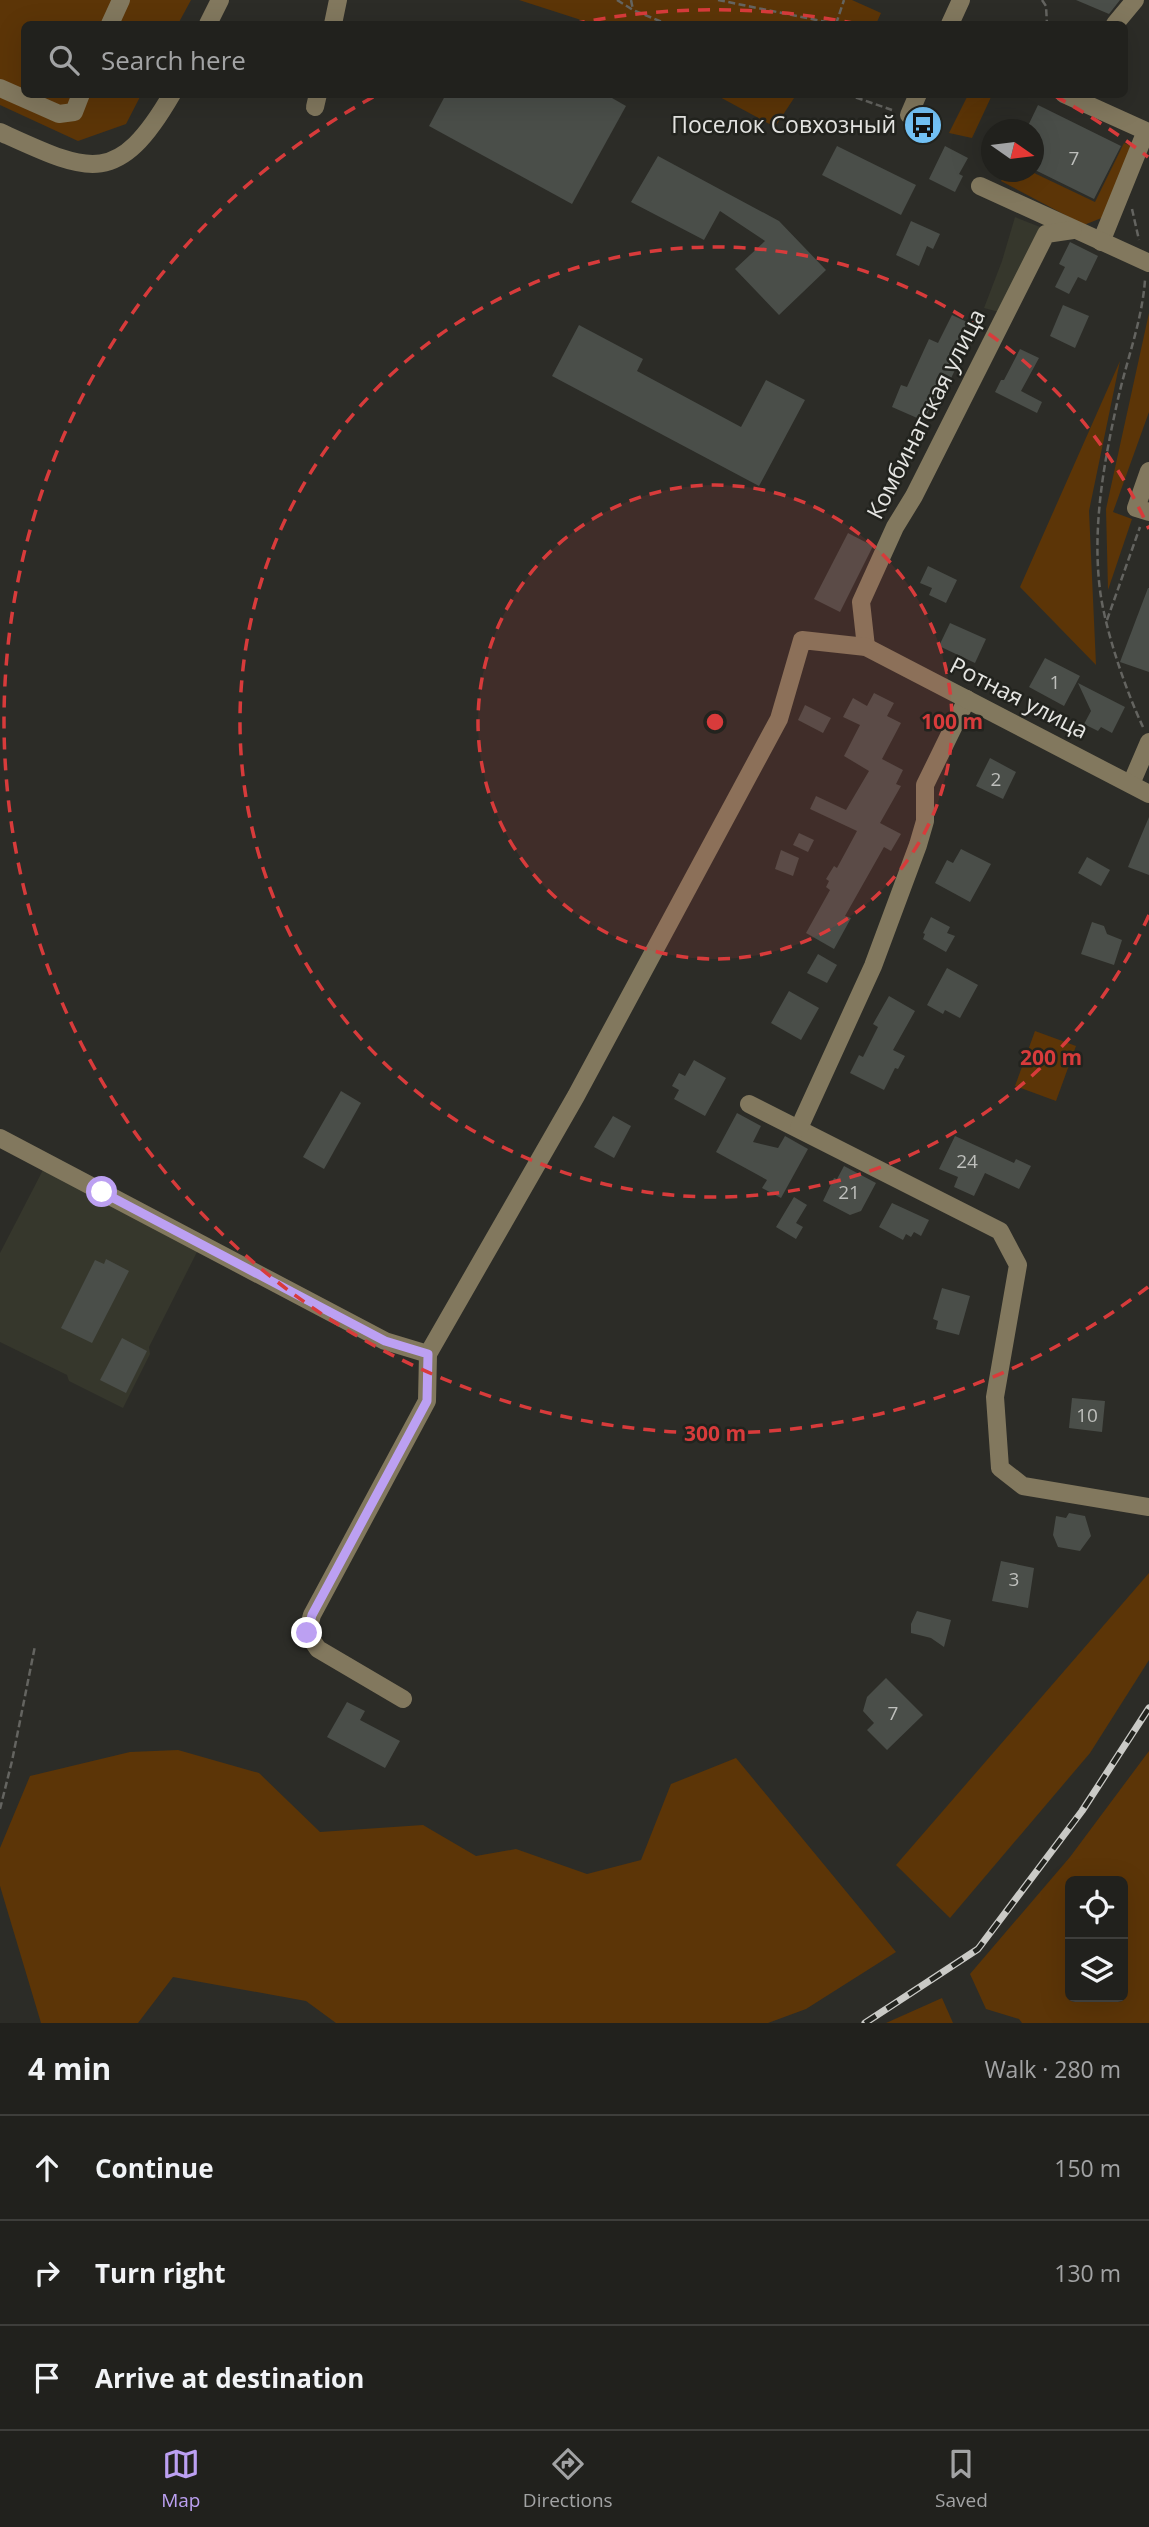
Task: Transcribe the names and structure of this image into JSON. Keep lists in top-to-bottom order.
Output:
{
  "streets": {
    "street": ["Комбинатская улица", "Ротная улица"]
  },
  "crossings": [
    ["Комбинатская улица", "Ротная улица"]
  ],
  "places": {
    "bus stop": ["Поселок Совхозный"]
  },
  "house_numbers": [
    "7",
    "1",
    "2",
    "24",
    "21",
    "10",
    "3",
    "7"
  ],
  "north": "right",
  "page": {
    "search": "Search here",
    "heading": ["4 min", "Walk · 280 m"],
    "list": [
      ["Continue", "150 m"],
      ["Turn right", "130 m"],
      "Arrive at destination"
    ],
    "nav": ["Map", "Directions", "Saved"]
  },
  "rings": ["100 m", "200 m", "300 m"]
}
